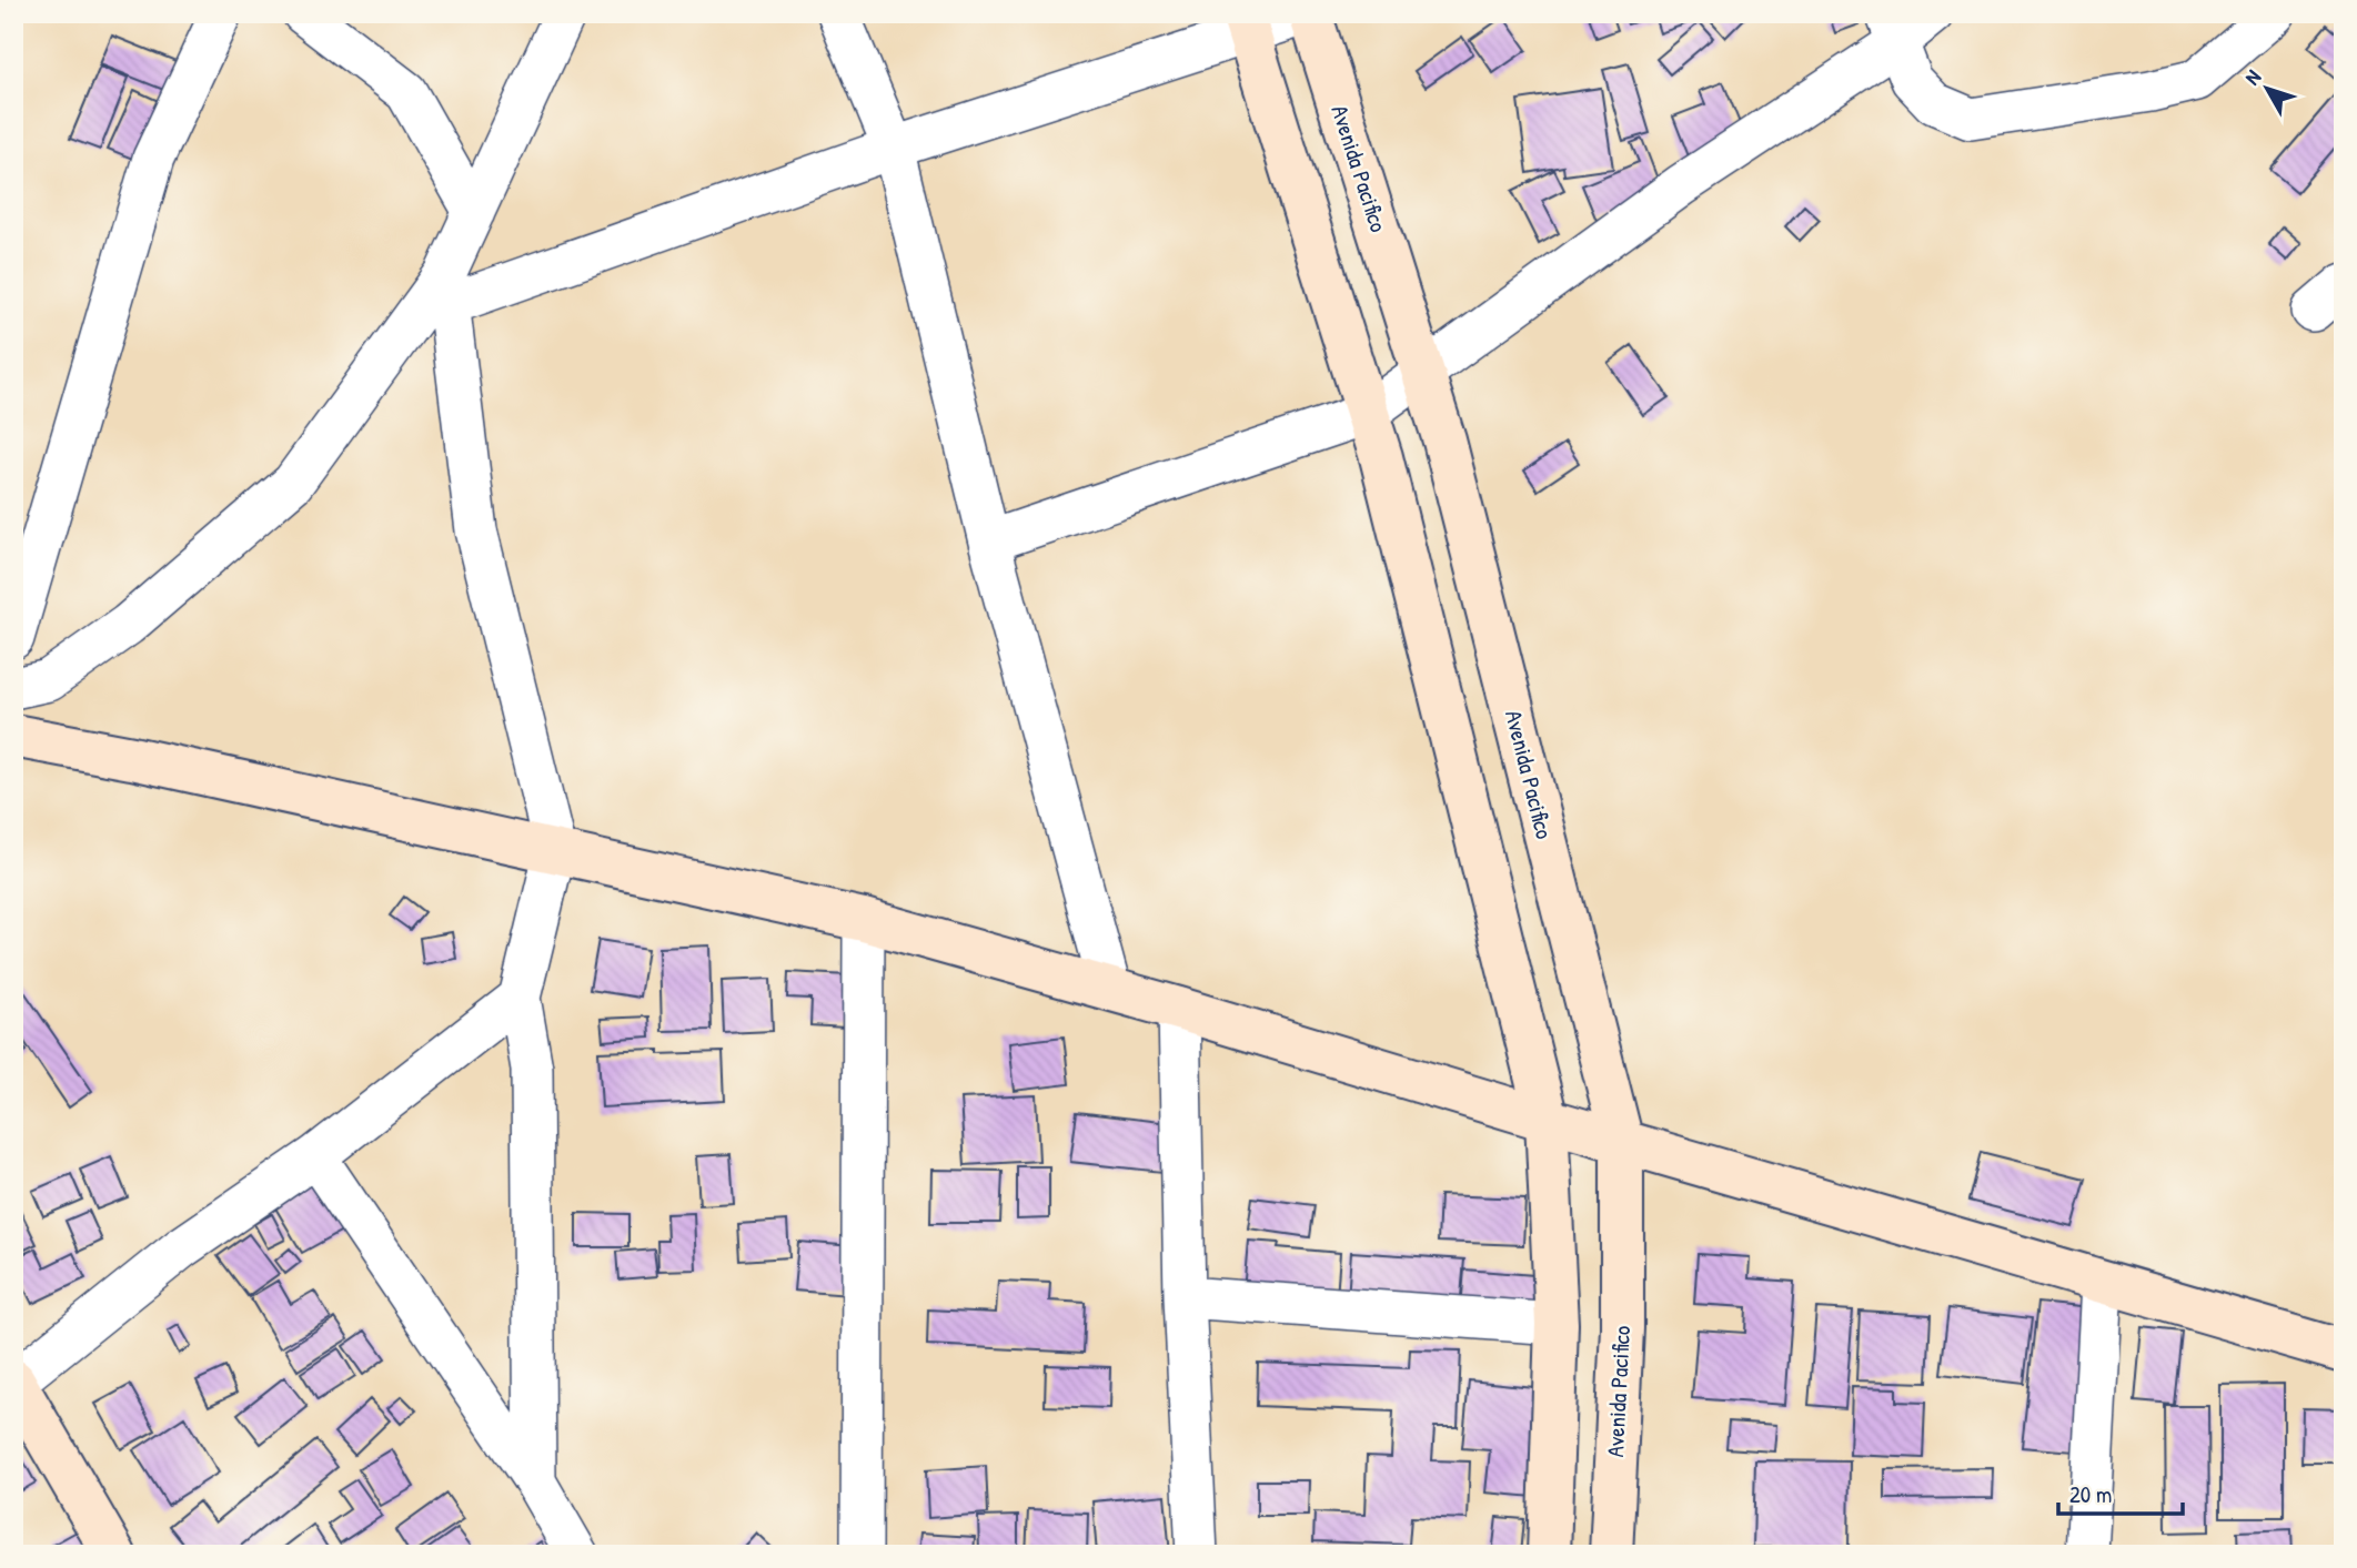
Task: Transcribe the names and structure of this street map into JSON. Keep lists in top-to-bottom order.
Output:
{
  "streets": {
    "main road": ["Avenida Pacifico"]
  },
  "scale_bar": "20 m",
  "north": "top left"
}
